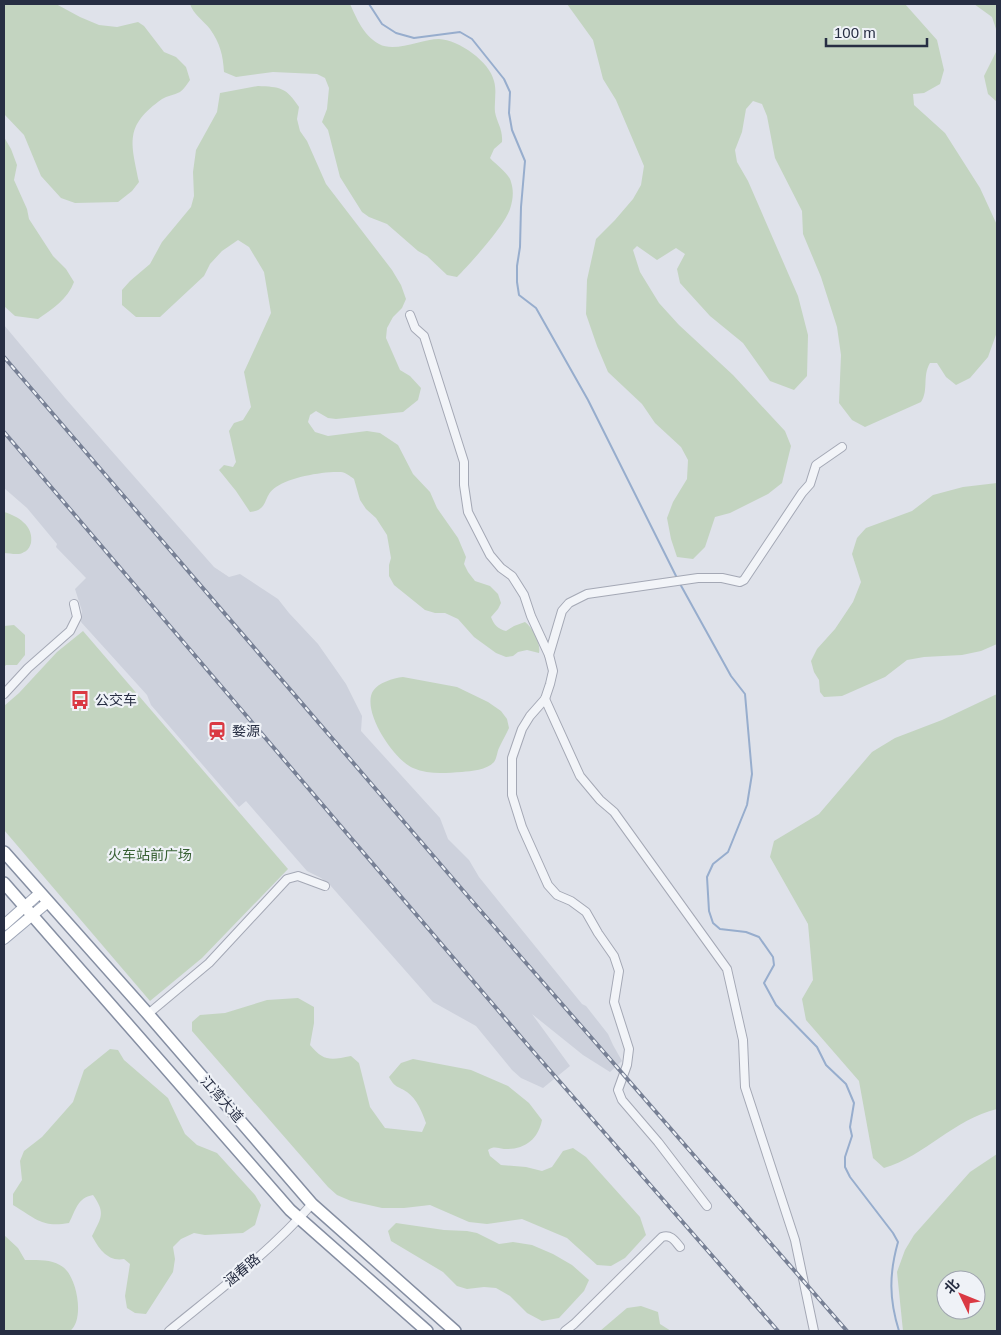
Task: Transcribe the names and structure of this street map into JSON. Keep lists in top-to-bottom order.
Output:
{
  "streets": {
    "highway": ["江湾大道"],
    "street": ["涵春路"]
  },
  "crossings": [
    ["江湾大道", "涵春路"]
  ],
  "parks": ["火车站前广场"],
  "places": {
    "bus stop": ["公交车"],
    "station": ["婺源"]
  },
  "scale_bar": "100 m",
  "north": "top left"
}
